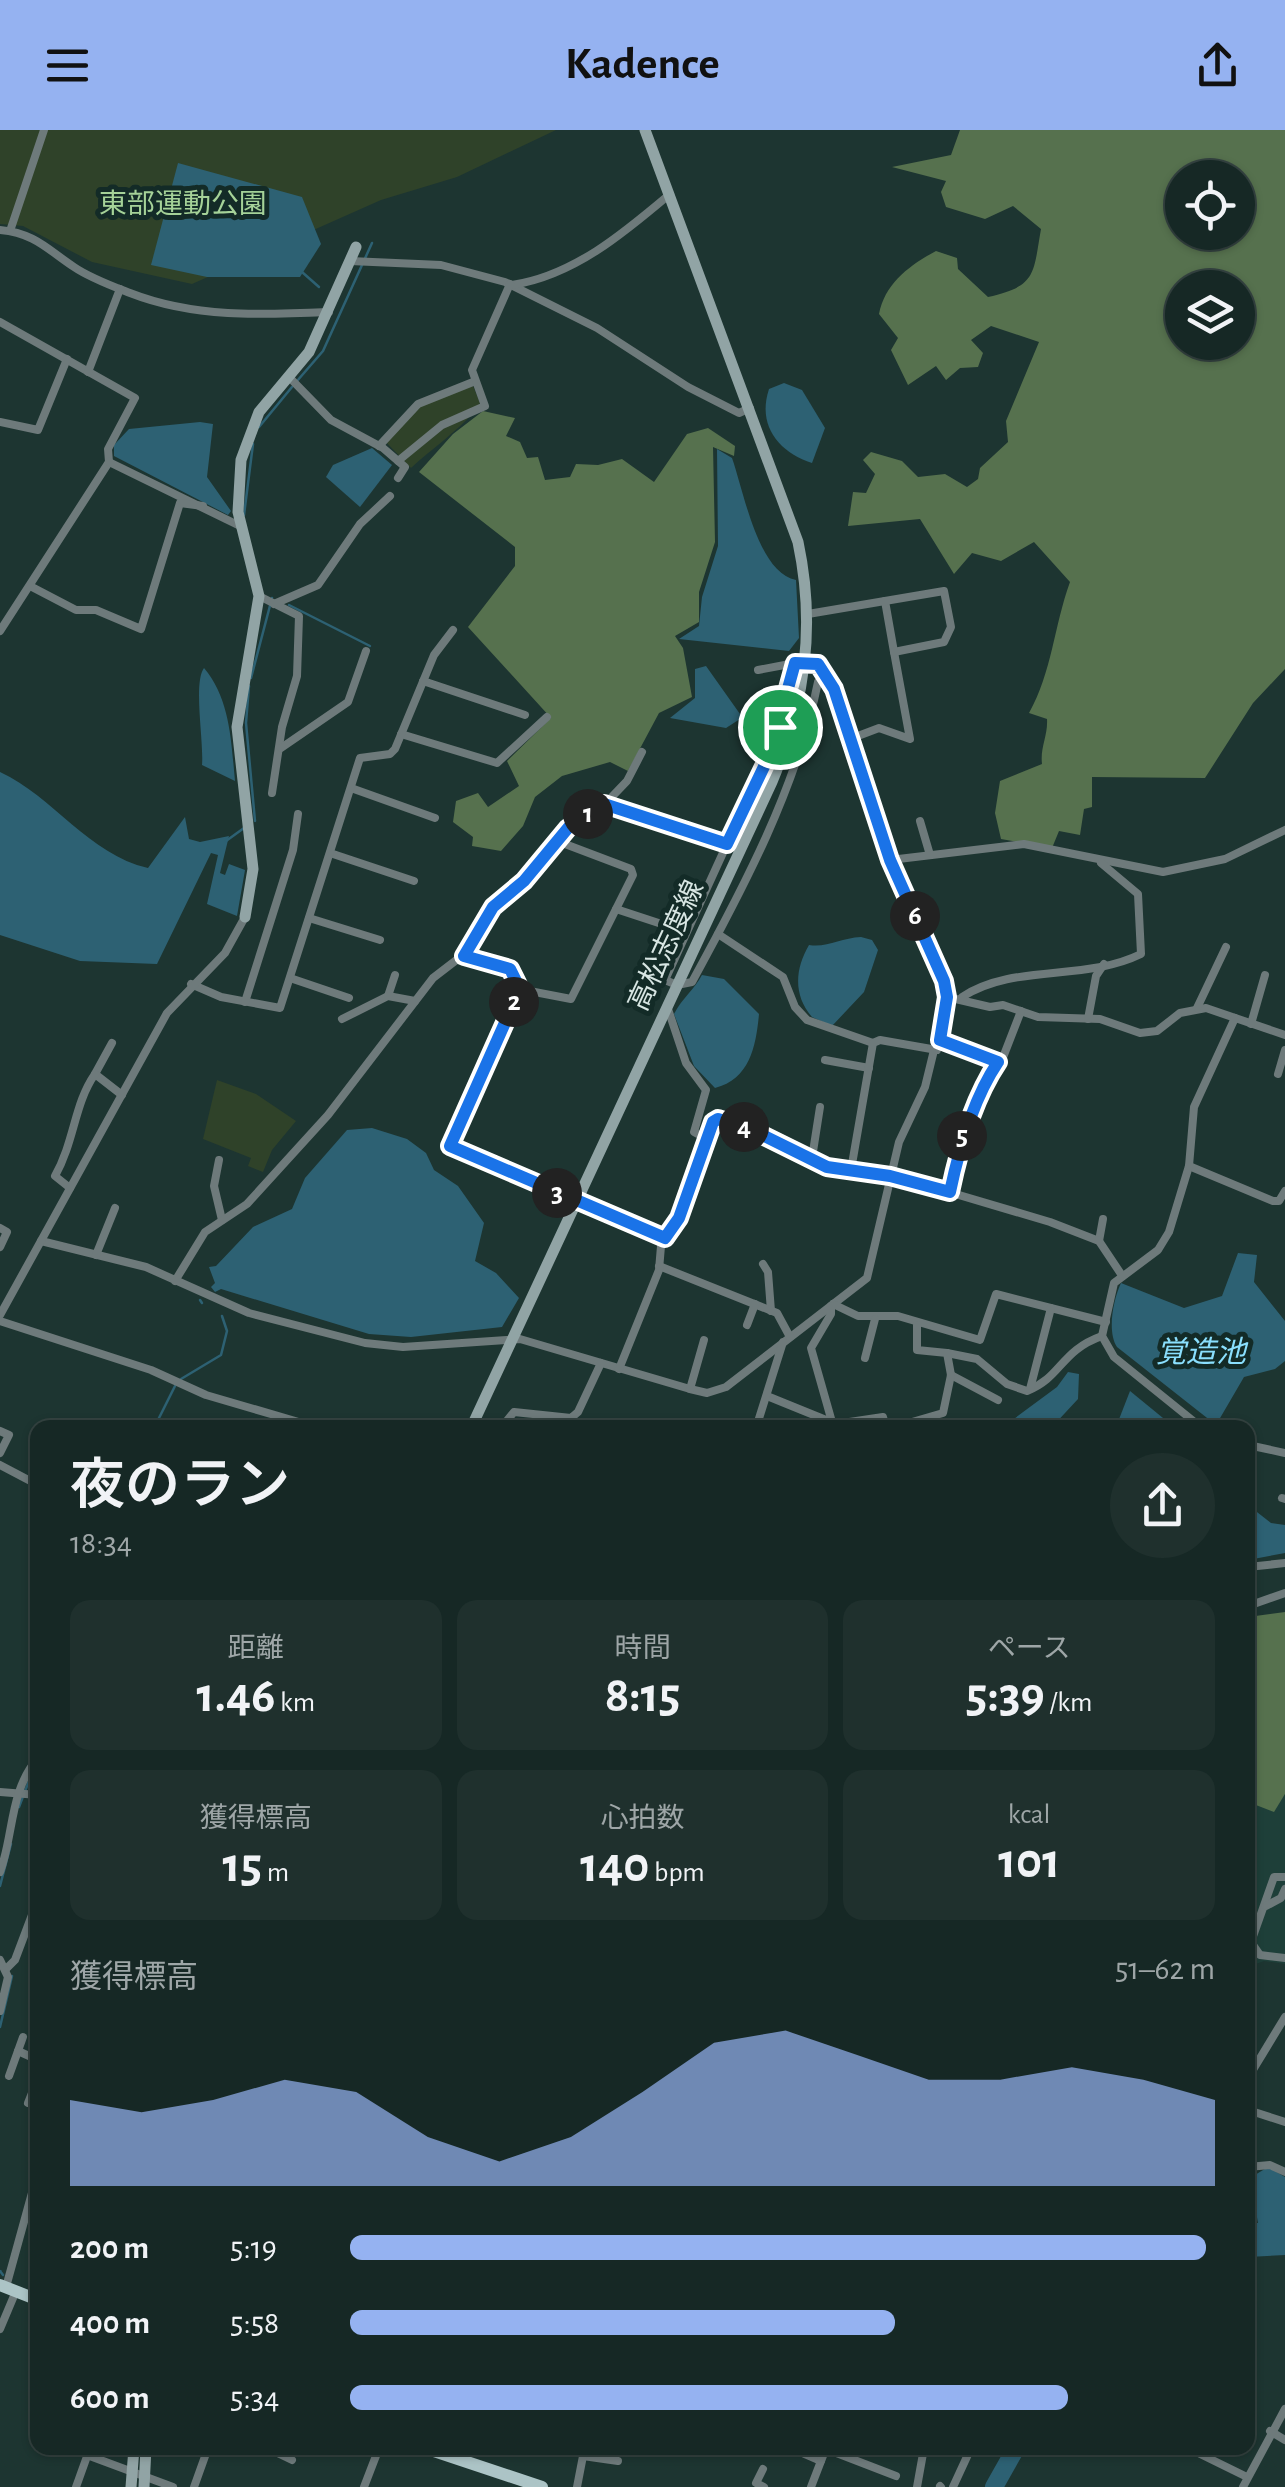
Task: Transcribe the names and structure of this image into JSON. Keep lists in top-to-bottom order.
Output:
{
  "streets": {
    "main road": ["高松志度線"]
  },
  "water": ["覚造池"],
  "parks": ["東部運動公園"],
  "page": {
    "header": "Kadence",
    "pins": [
      "1",
      "6",
      "2",
      "4",
      "5",
      "3"
    ],
    "heading": ["夜のラン", "18:34"],
    "stats": [
      ["距離", "1.46 km"],
      ["時間", "8:15"],
      ["ペース", "5:39 /km"],
      ["獲得標高", "15 m"],
      ["心拍数", "140 bpm"],
      ["kcal", "101"]
    ],
    "chart": ["獲得標高", "51–62 m"],
    "list": [
      {
        "name": "200 m",
        "note": "5:19"
      },
      {
        "name": "400 m",
        "note": "5:58"
      },
      {
        "name": "600 m",
        "note": "5:34"
      }
    ]
  }
}
